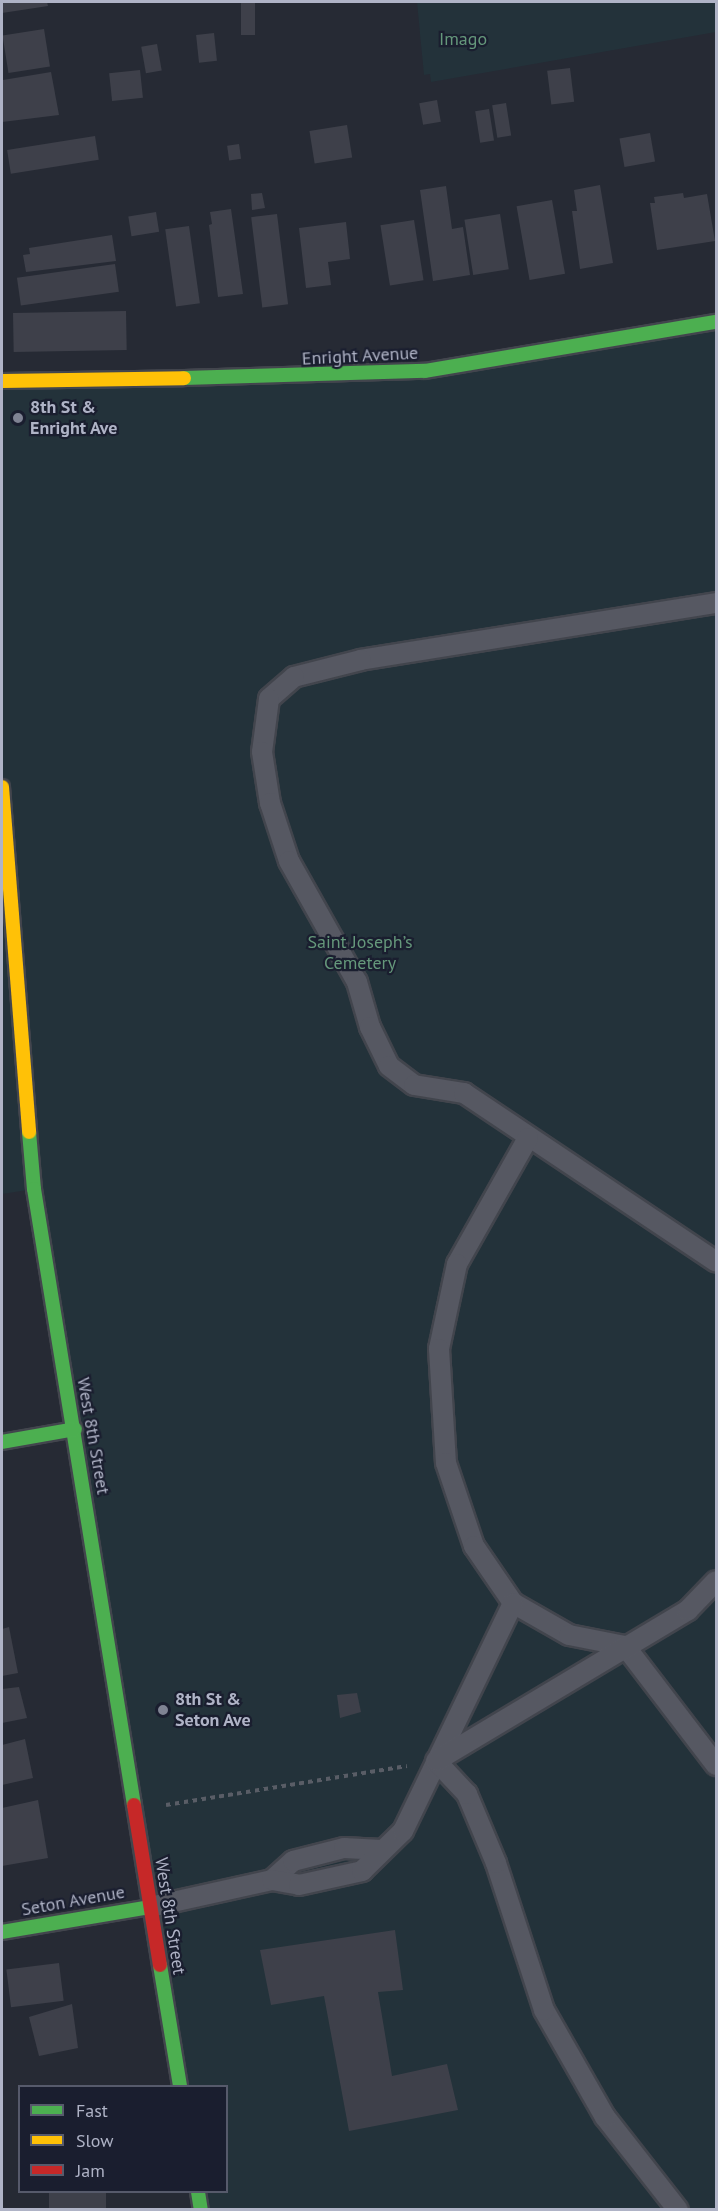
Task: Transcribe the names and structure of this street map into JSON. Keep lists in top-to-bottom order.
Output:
{
  "streets": {
    "street": ["Enright Avenue", "West 8th Street", "Seton Avenue"]
  },
  "crossings": [
    ["West 8th Street", "Seton Avenue"]
  ],
  "parks": ["Imago", "Saint Joseph’s Cemetery"],
  "places": ["8th St & Enright Ave", "8th St & Seton Ave"],
  "legend": ["Fast", "Slow", "Jam"]
}
